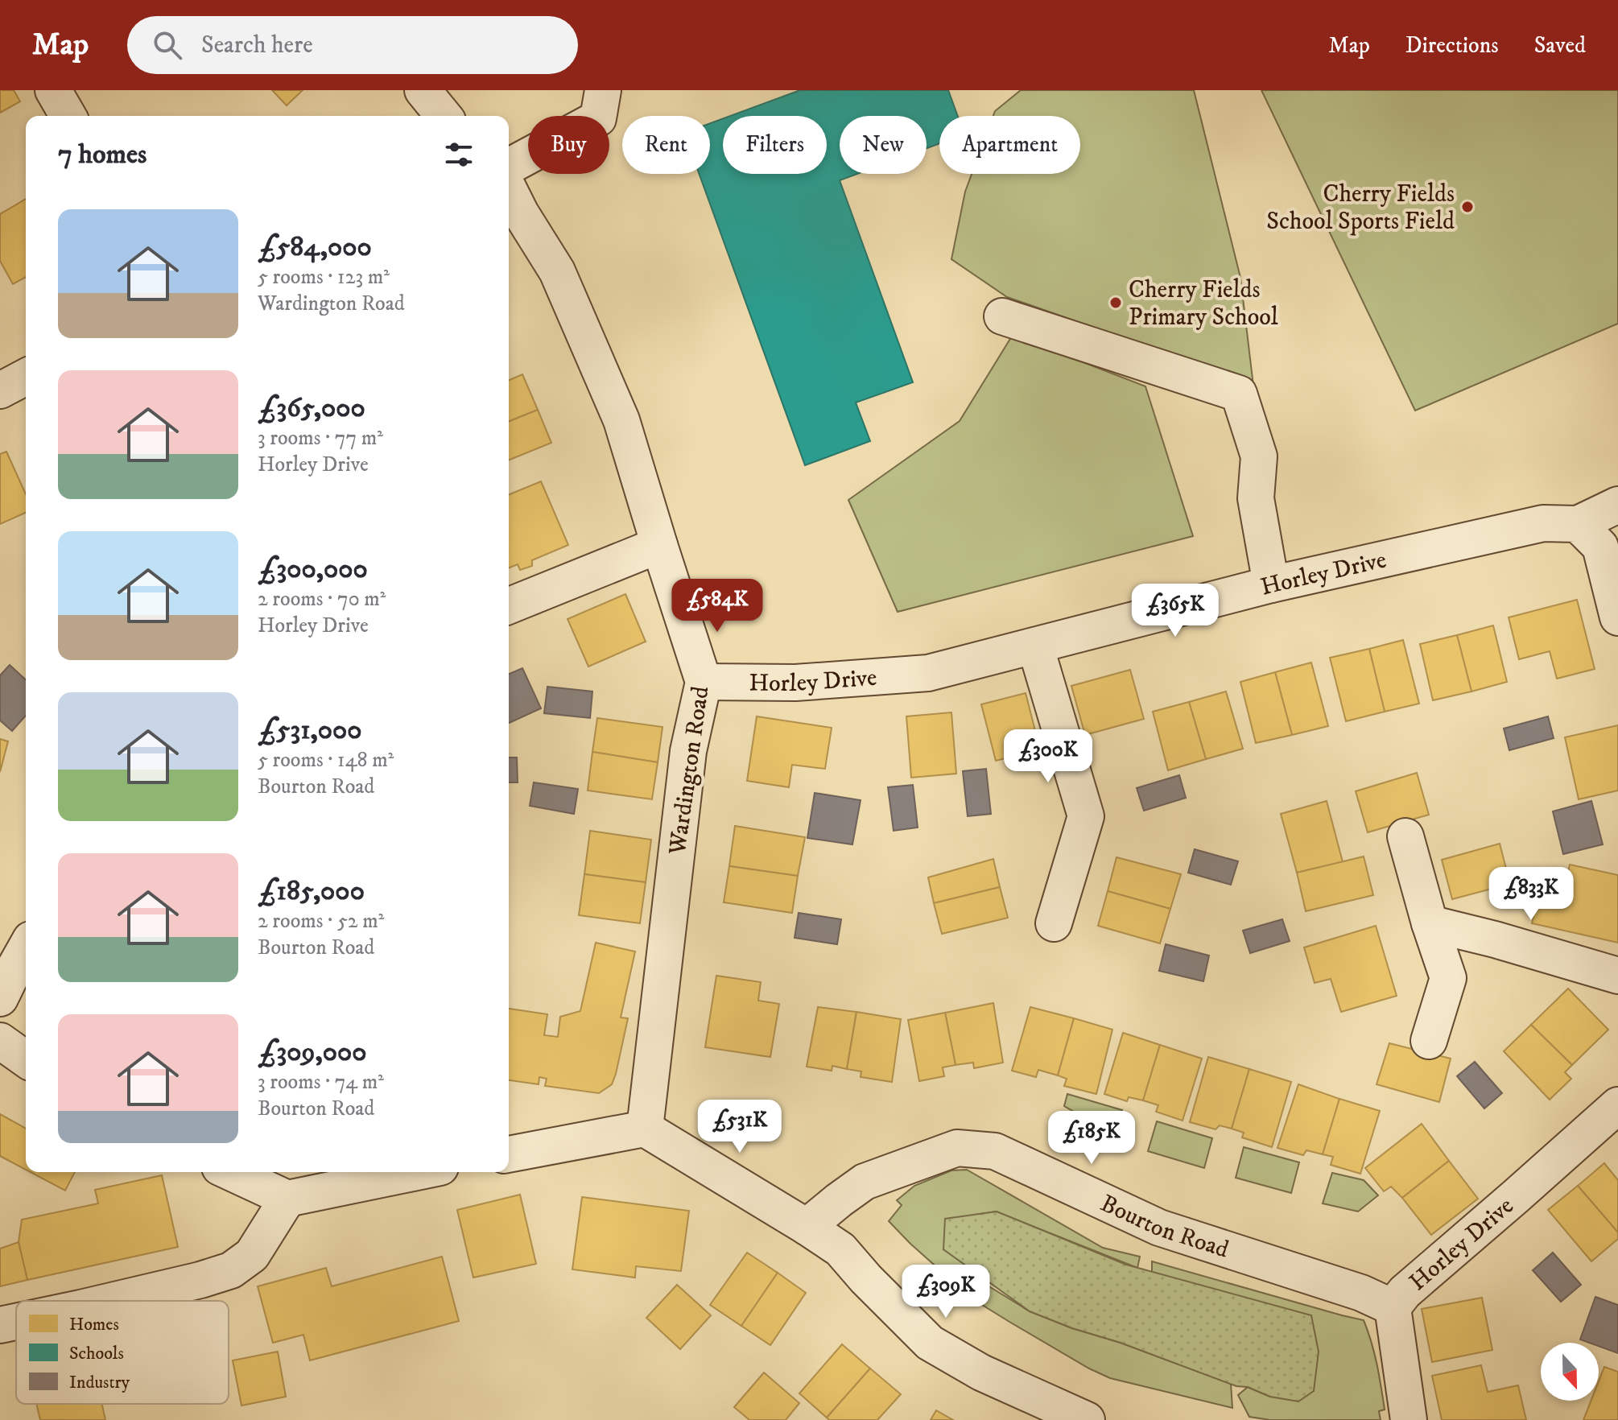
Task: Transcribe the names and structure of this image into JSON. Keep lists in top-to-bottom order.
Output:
{
  "streets": {
    "street": ["Horley Drive", "Wardington Road", "Bourton Road"]
  },
  "crossings": [
    ["Horley Drive", "Wardington Road"],
    ["Horley Drive", "Bourton Road"]
  ],
  "places": ["Cherry Fields School Sports Field", "Cherry Fields Primary School"],
  "legend": ["Homes", "Schools", "Industry"],
  "north": "bottom",
  "page": {
    "header": "Map",
    "search": "Search here",
    "nav": ["Map", "Directions", "Saved"],
    "chip": [
      "Buy",
      "Rent",
      "Filters",
      "New",
      "Apartment"
    ],
    "heading": "7 homes",
    "list": [
      {
        "name": "£584,000",
        "note": "5 rooms · 123 m² · Wardington Road"
      },
      {
        "name": "£365,000",
        "note": "3 rooms · 77 m² · Horley Drive"
      },
      {
        "name": "£300,000",
        "note": "2 rooms · 70 m² · Horley Drive"
      },
      {
        "name": "£531,000",
        "note": "5 rooms · 148 m² · Bourton Road"
      },
      {
        "name": "£185,000",
        "note": "2 rooms · 52 m² · Bourton Road"
      },
      {
        "name": "£309,000",
        "note": "3 rooms · 74 m² · Bourton Road"
      }
    ],
    "price": [
      "£584K",
      "£365K",
      "£300K",
      "£833K",
      "£531K",
      "£185K",
      "£309K"
    ]
  }
}
